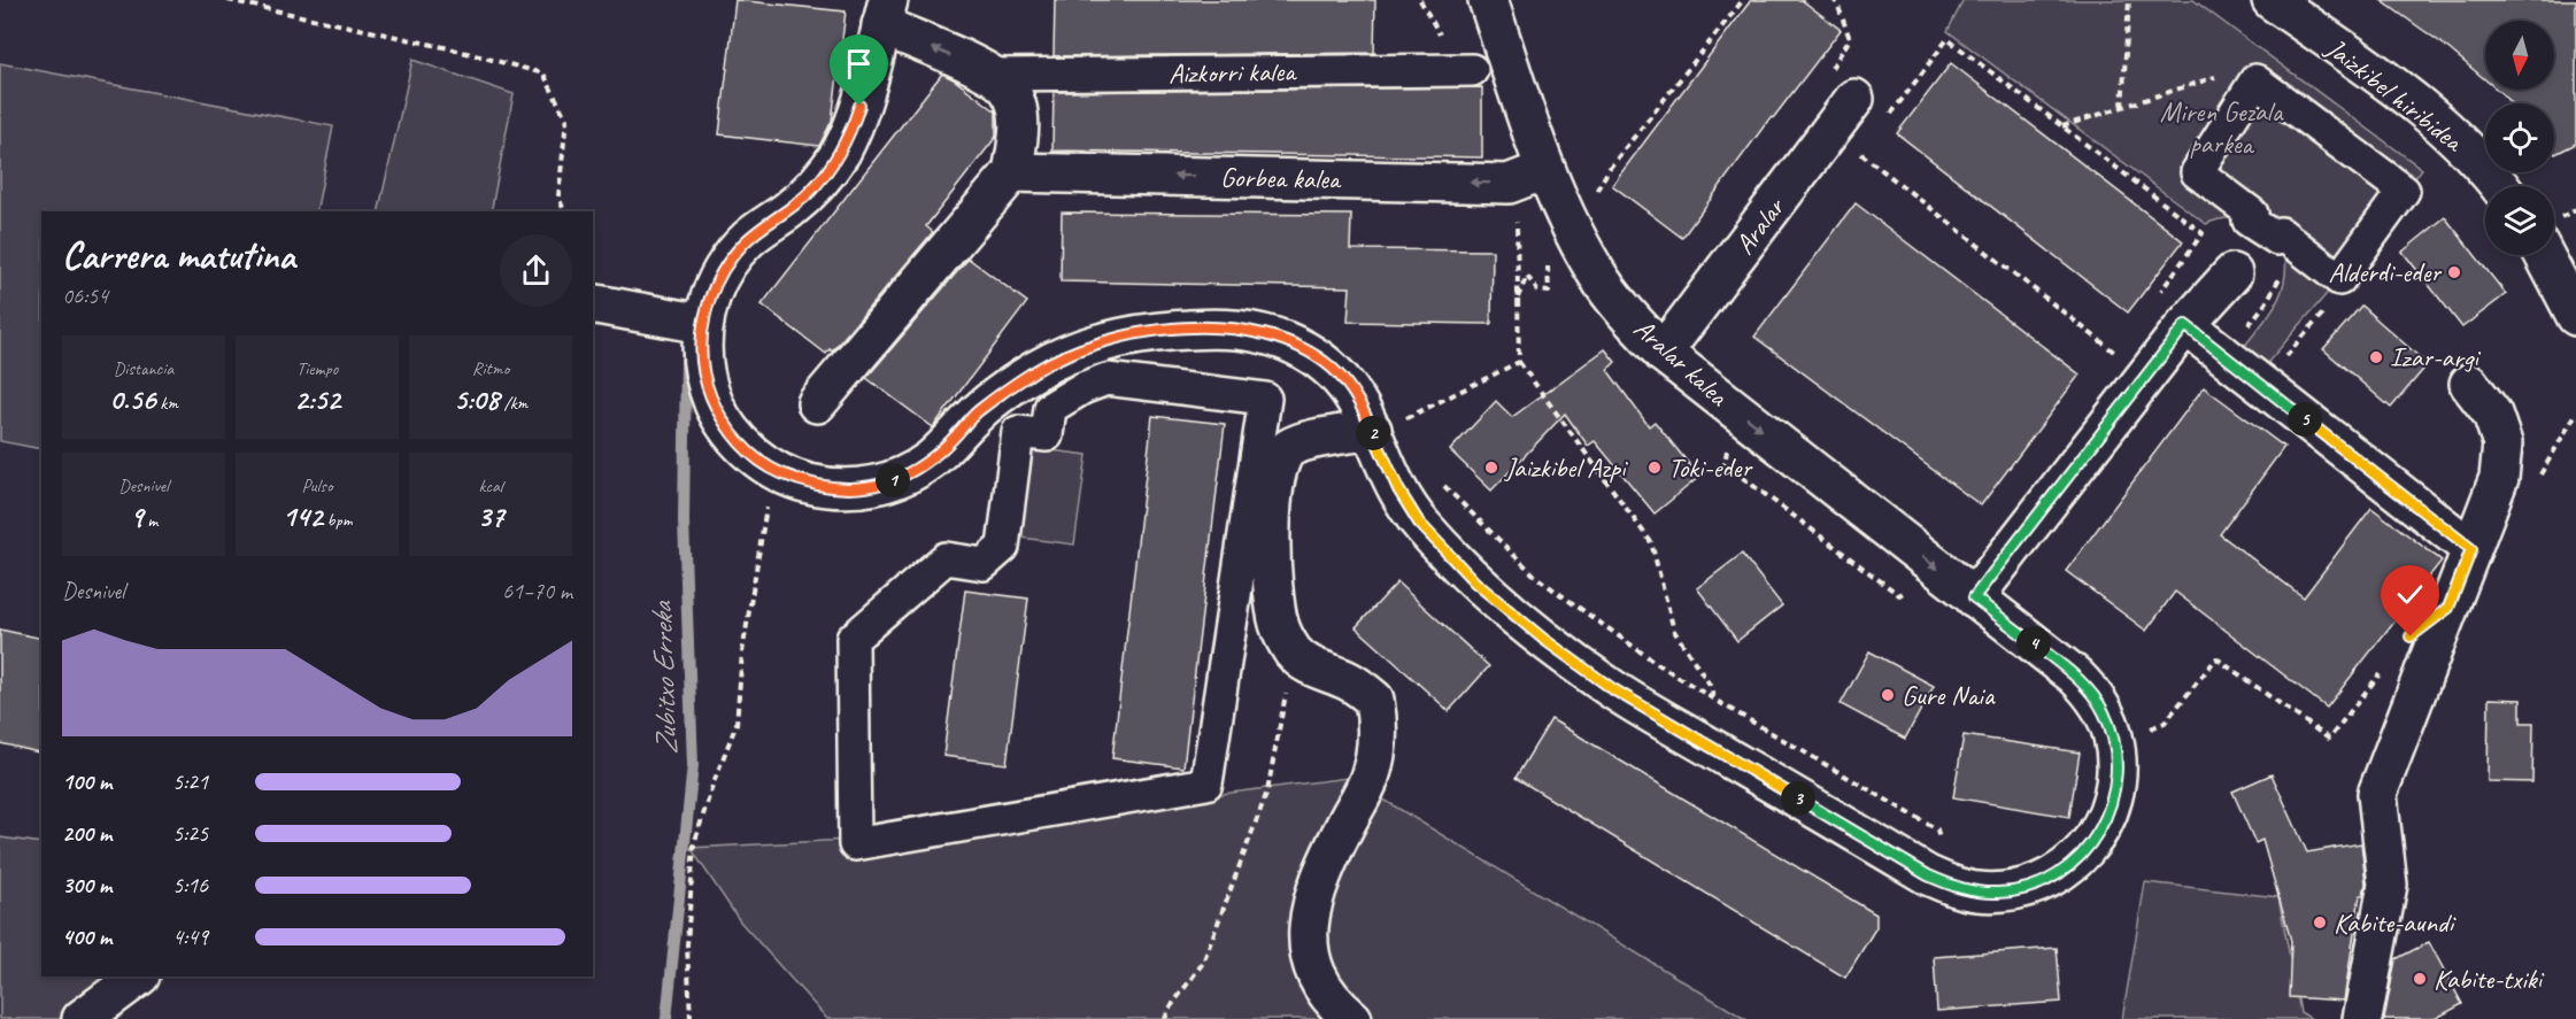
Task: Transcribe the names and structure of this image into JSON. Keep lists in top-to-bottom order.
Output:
{
  "streets": {
    "street": [
      "Aizkorri kalea",
      "Jaizkibel hiribidea",
      "Gorbea kalea",
      "Aralar",
      "Aralar kalea"
    ]
  },
  "crossings": [
    ["Gorbea kalea", "Aralar kalea"],
    ["Aralar", "Aralar kalea"]
  ],
  "one_way": ["Gorbea kalea"],
  "water": ["Zubitxo Erreka"],
  "parks": ["Miren Gezala parkea"],
  "places": [
    "Alderdi-eder",
    "Izar-argi",
    "Jaizkibel Azpi",
    "Toki-eder",
    "Gure Naia",
    "Kabite-aundi",
    "Kabite-txiki"
  ],
  "north": "bottom",
  "page": {
    "heading": ["Carrera matutina", "06:54"],
    "stats": [
      ["Distancia", "0.56 km"],
      ["Tiempo", "2:52"],
      ["Ritmo", "5:08 /km"],
      ["Desnivel", "9 m"],
      ["Pulso", "142 bpm"],
      ["kcal", "37"]
    ],
    "pins": [
      "5",
      "2",
      "1",
      "4",
      "3"
    ],
    "chart": ["Desnivel", "61–70 m"],
    "list": [
      {
        "name": "100 m",
        "note": "5:21"
      },
      {
        "name": "200 m",
        "note": "5:25"
      },
      {
        "name": "300 m",
        "note": "5:16"
      },
      {
        "name": "400 m",
        "note": "4:49"
      }
    ]
  }
}
